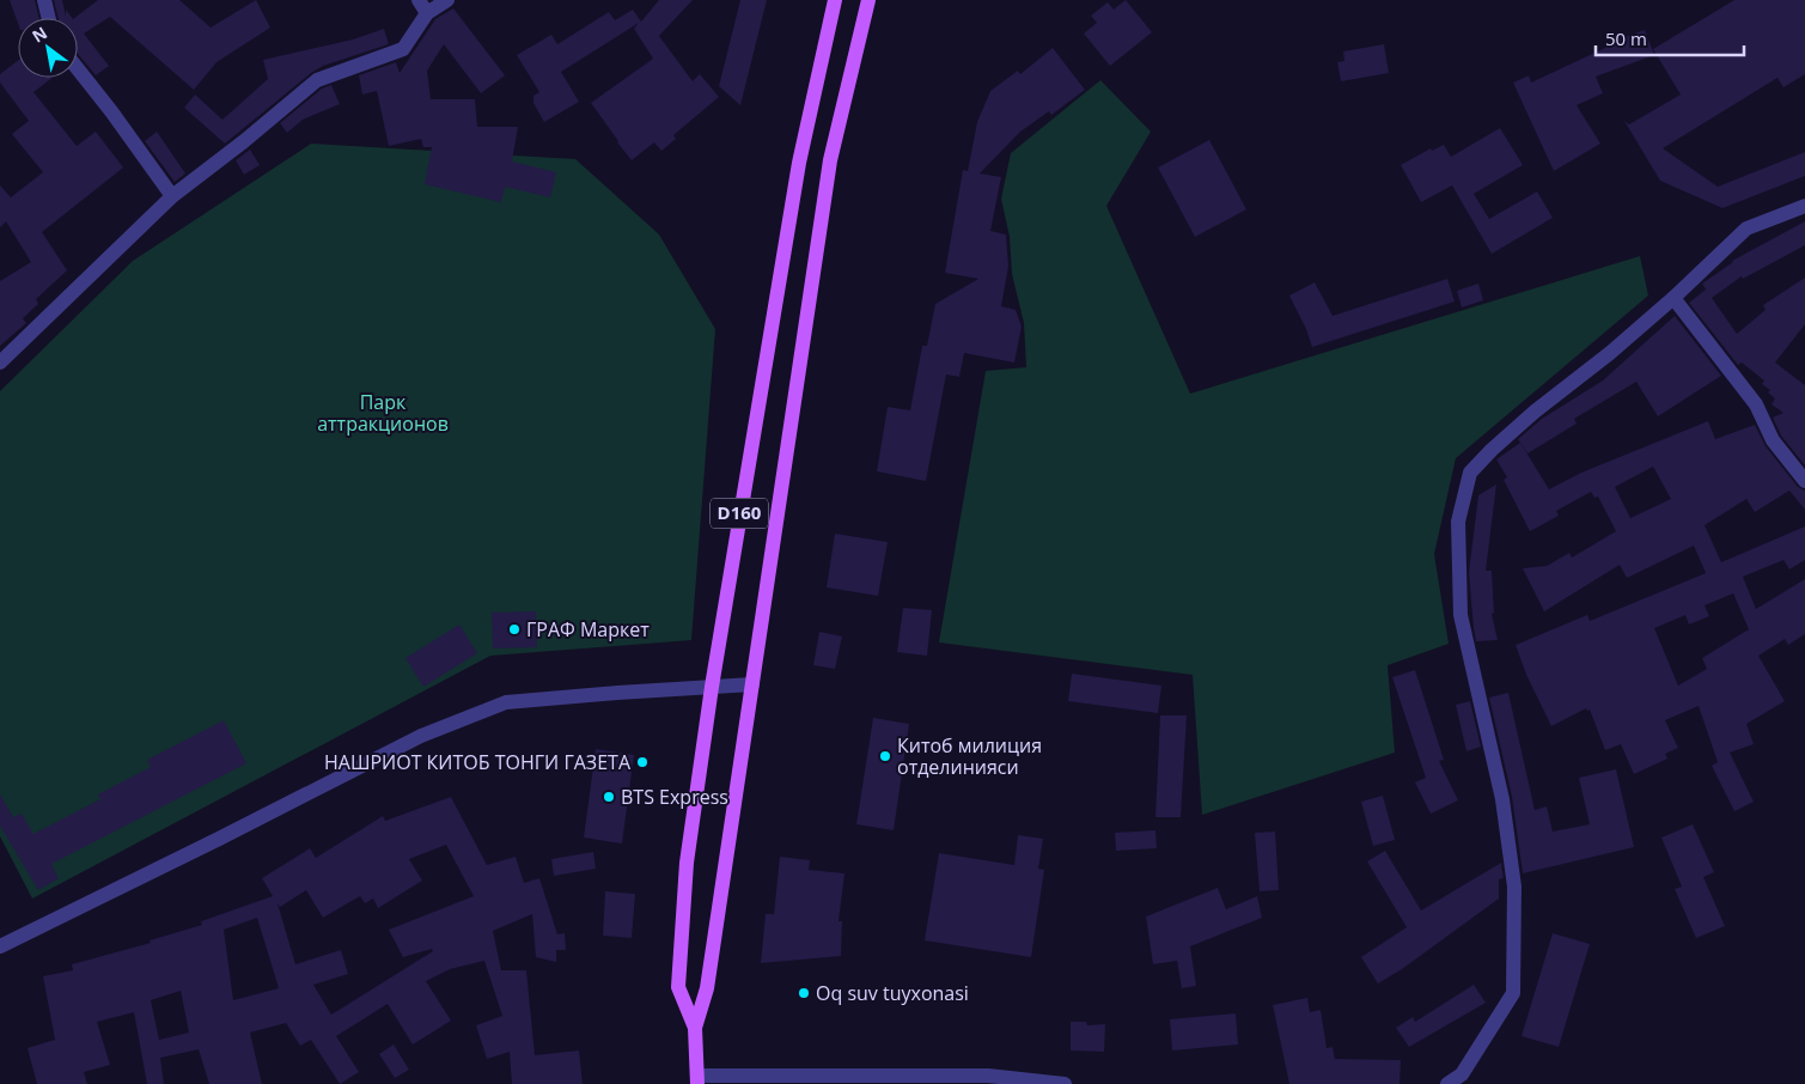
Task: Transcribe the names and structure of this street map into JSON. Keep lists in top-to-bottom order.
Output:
{
  "streets": {
    "main road": ["D160"]
  },
  "parks": ["Парк аттракционов"],
  "places": [
    "ГРАФ Маркет",
    "Китоб милиция отделинияси",
    "НАШРИОТ КИТОБ ТОНГИ ГАЗЕТА",
    "BTS Express",
    "Oq suv tuyxonasi"
  ],
  "scale_bar": "50 m",
  "north": "top left"
}
